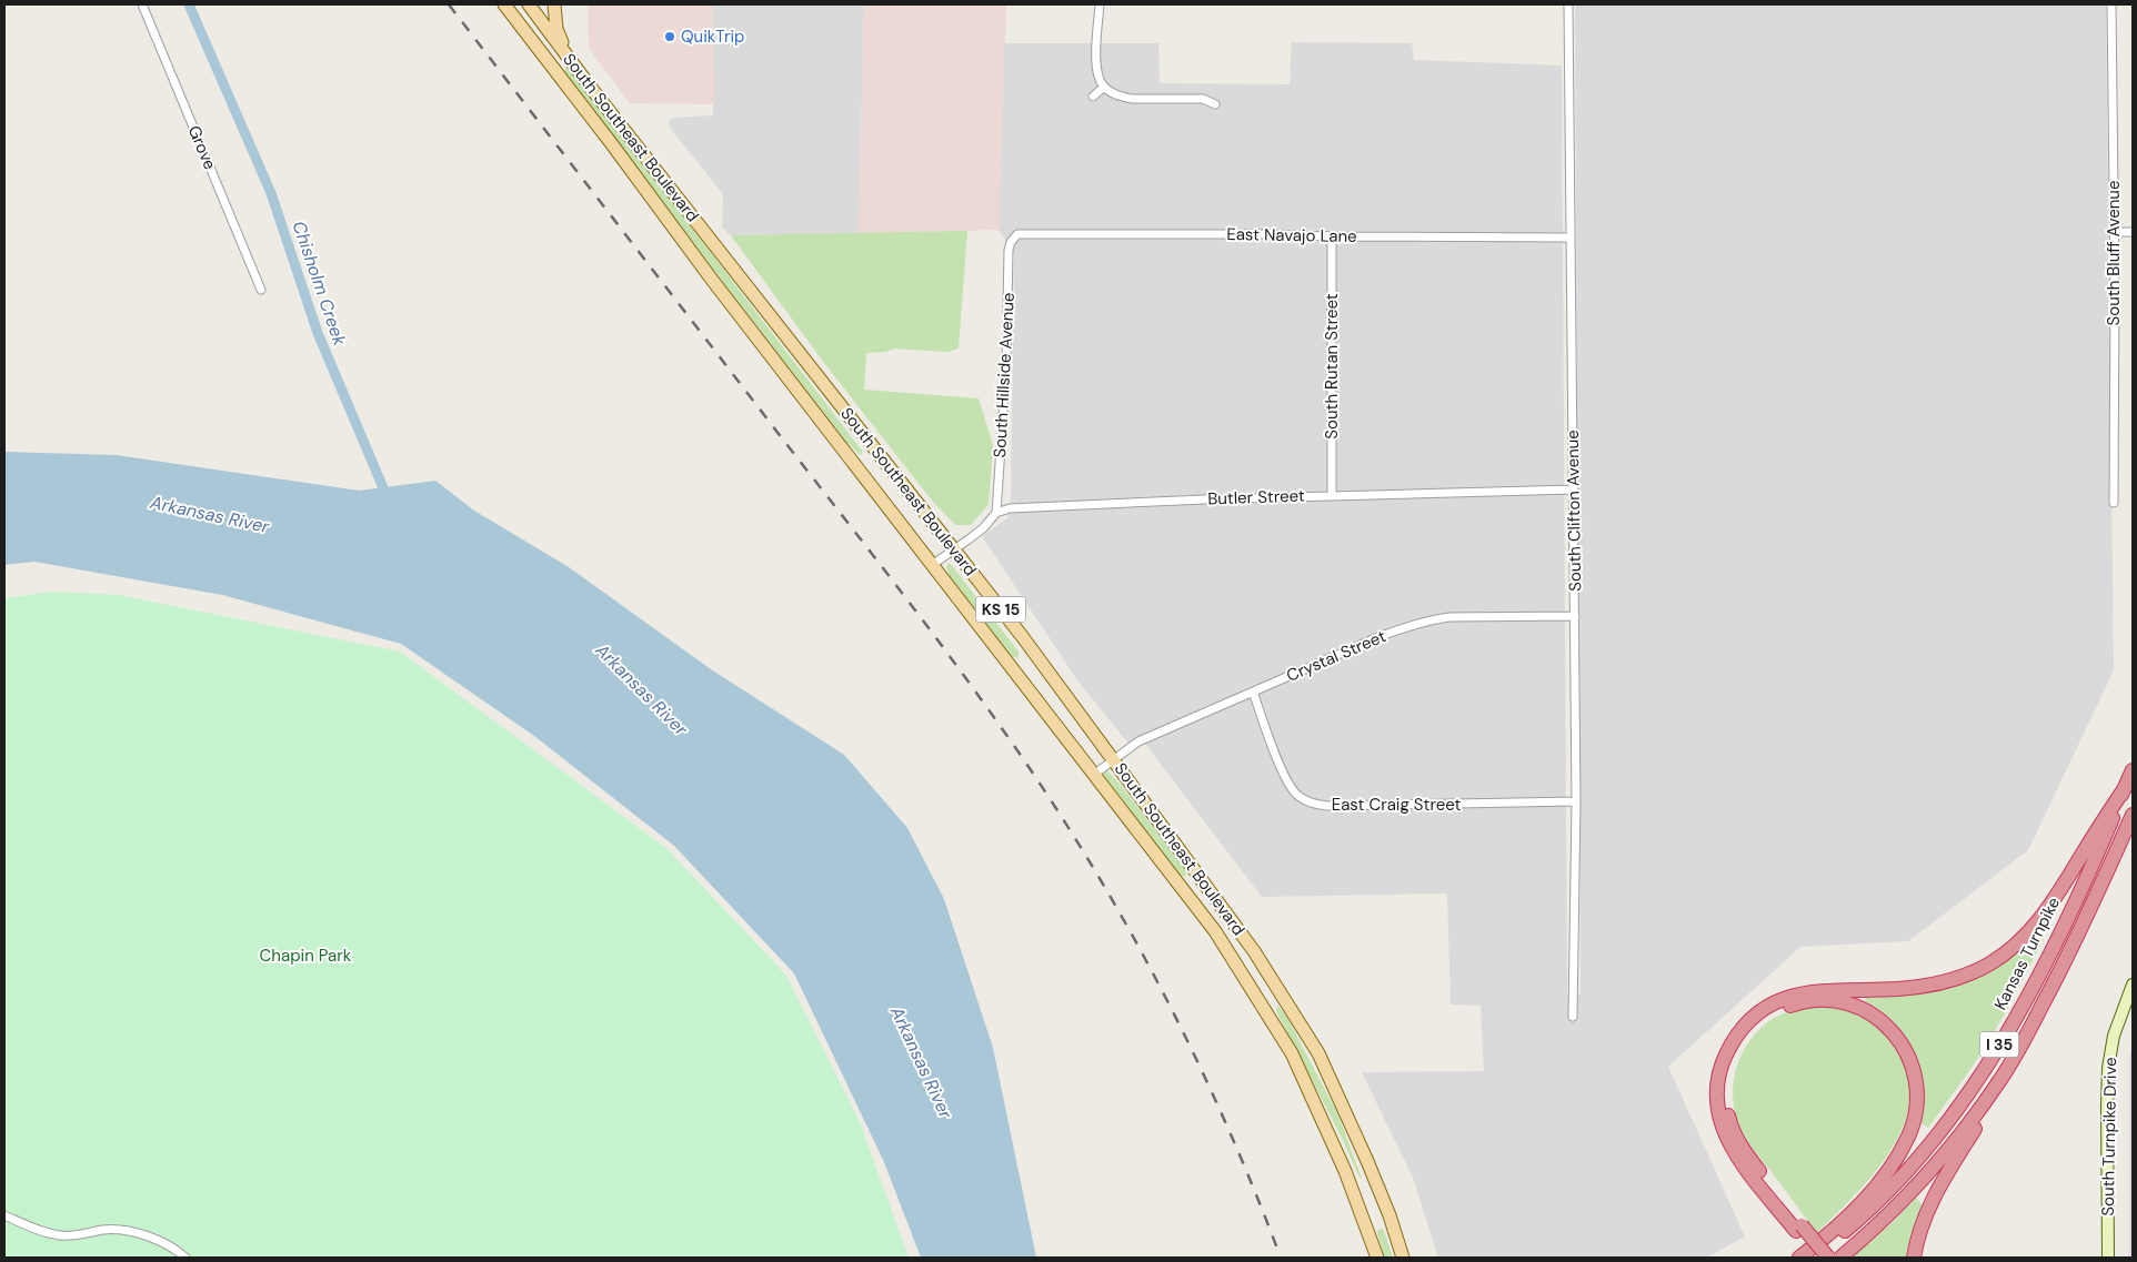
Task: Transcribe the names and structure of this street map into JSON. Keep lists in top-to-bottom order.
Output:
{
  "streets": {
    "highway": ["Kansas Turnpike", "I 35"],
    "main road": ["South Southeast Boulevard", "KS 15"],
    "street": [
      "Grove",
      "East Navajo Lane",
      "South Bluff Avenue",
      "South Rutan Street",
      "South Hillside Avenue",
      "Butler Street",
      "South Clifton Avenue",
      "Crystal Street",
      "East Craig Street",
      "South Turnpike Drive"
    ]
  },
  "crossings": [
    ["South Southeast Boulevard", "Crystal Street"],
    ["East Navajo Lane", "South Rutan Street"],
    ["East Navajo Lane", "South Hillside Avenue"],
    ["East Navajo Lane", "South Clifton Avenue"],
    ["South Rutan Street", "Butler Street"],
    ["South Hillside Avenue", "Butler Street"],
    ["Butler Street", "South Clifton Avenue"],
    ["South Clifton Avenue", "Crystal Street"],
    ["South Clifton Avenue", "East Craig Street"],
    ["Crystal Street", "East Craig Street"]
  ],
  "water": ["Chisholm Creek", "Arkansas River"],
  "parks": ["Chapin Park"],
  "places": ["QuikTrip"]
}
